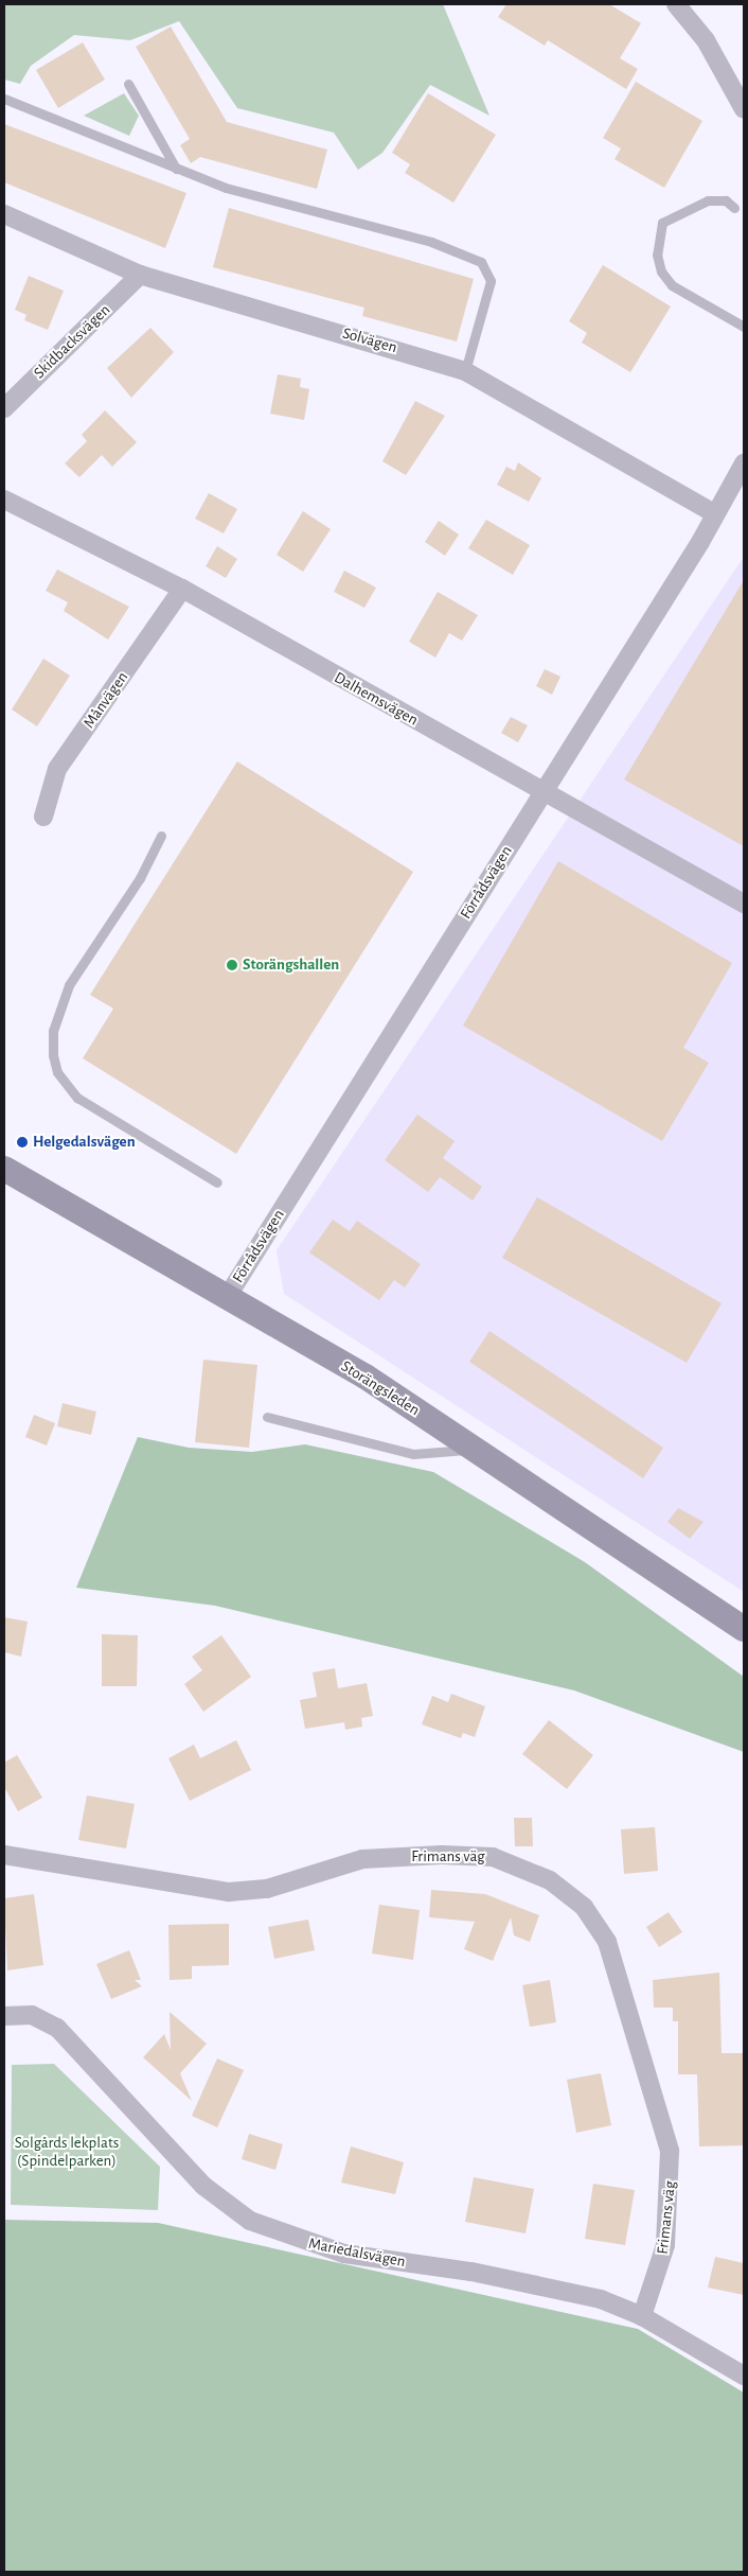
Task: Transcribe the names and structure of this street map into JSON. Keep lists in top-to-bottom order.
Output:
{
  "streets": {
    "main road": ["Storängsleden"],
    "street": [
      "Solvägen",
      "Skidbacksvägen",
      "Dalhemsvägen",
      "Månvägen",
      "Förrådsvägen",
      "Frimans väg",
      "Mariedalsvägen"
    ]
  },
  "crossings": [
    ["Solvägen", "Skidbacksvägen"],
    ["Solvägen", "Förrådsvägen"],
    ["Dalhemsvägen", "Månvägen"],
    ["Dalhemsvägen", "Förrådsvägen"],
    ["Förrådsvägen", "Storängsleden"],
    ["Frimans väg", "Mariedalsvägen"]
  ],
  "parks": ["Solgårds lekplats (Spindelparken)"],
  "places": ["Storängshallen", "Helgedalsvägen"]
}
